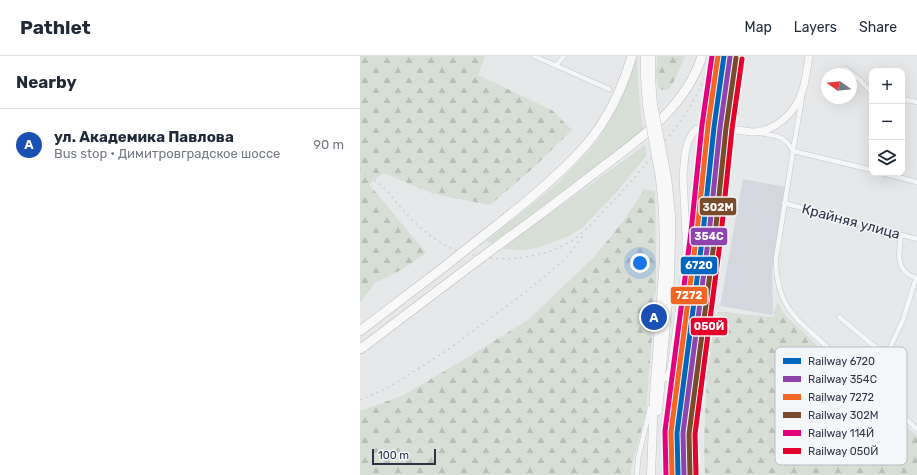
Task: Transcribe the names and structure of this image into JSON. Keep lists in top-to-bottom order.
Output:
{
  "streets": {
    "street": ["Крайняя улица"]
  },
  "lines": [
    "rail line 6720",
    "rail line 7272",
    "rail line 114Й",
    "rail line 354С",
    "rail line 302М",
    "rail line 050Й"
  ],
  "legend": [
    "Railway 6720",
    "Railway 354С",
    "Railway 7272",
    "Railway 302М",
    "Railway 114Й",
    "Railway 050Й"
  ],
  "scale_bar": "100 m",
  "north": "left",
  "page": {
    "header": "Pathlet",
    "nav": ["Map", "Layers", "Share"],
    "heading": "Nearby",
    "map_buttons": ["+", "−"],
    "list": [
      {
        "mark": "A",
        "name": "ул. Академика Павлова",
        "note": "Bus stop · Димитровградское шоссе",
        "value": "90 m"
      }
    ],
    "pins": "A",
    "scale": "100 m"
  }
}
